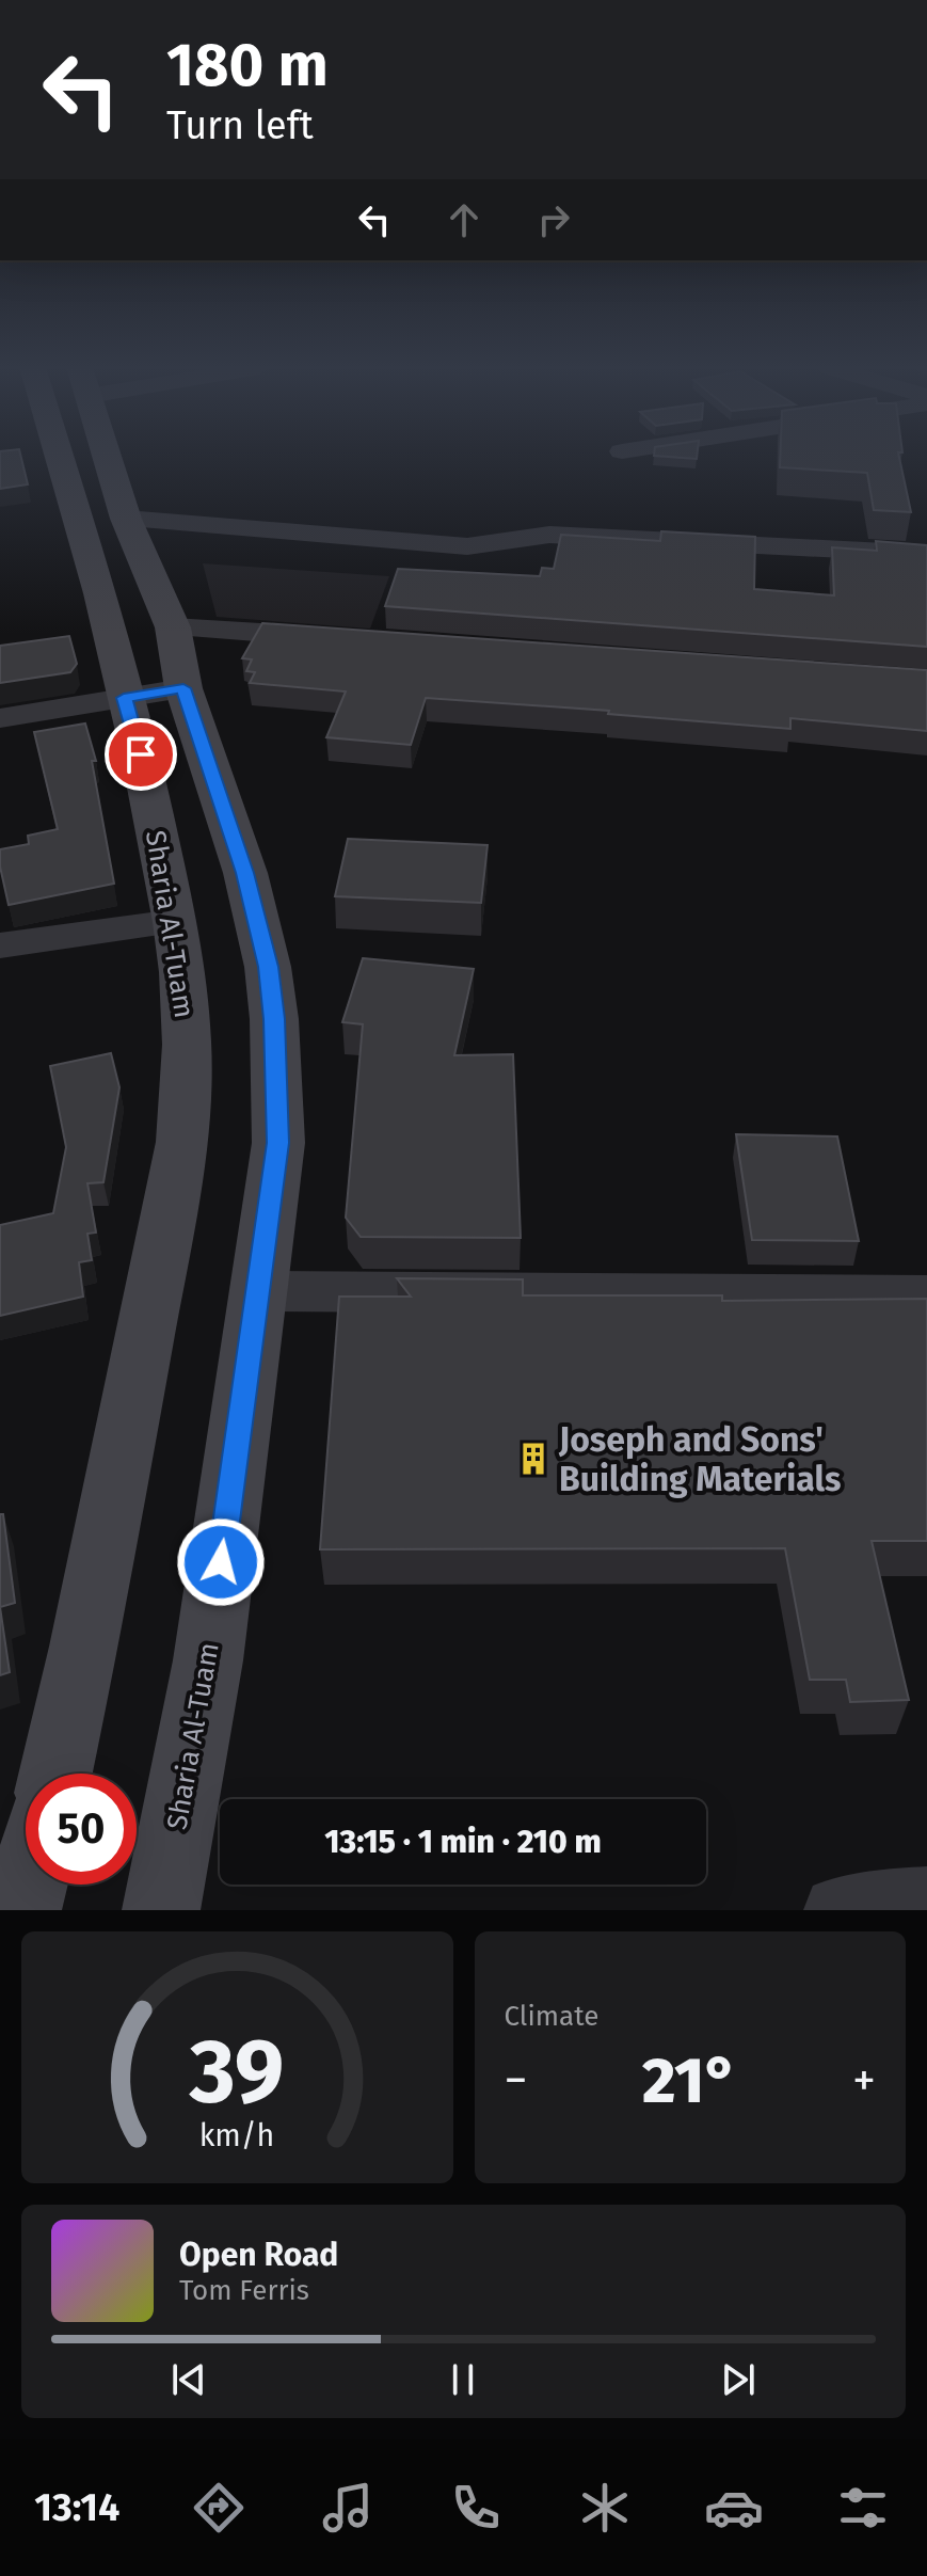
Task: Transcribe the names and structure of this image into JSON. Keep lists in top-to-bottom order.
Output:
{
  "streets": {
    "main road": ["Sharia Al-Tuam"]
  },
  "places": {
    "building": ["Joseph and Sons' Building Materials"]
  },
  "page": {
    "turn": ["180 m", "Turn left"],
    "limit": "50",
    "trip": "13:15 · 1 min · 210 m",
    "tile": "Climate",
    "heat": ["−", "21°", "+"],
    "song": ["Open Road", "Tom Ferris"],
    "tabs": "13:14",
    "gauge": ["39", "km/h"]
  }
}
